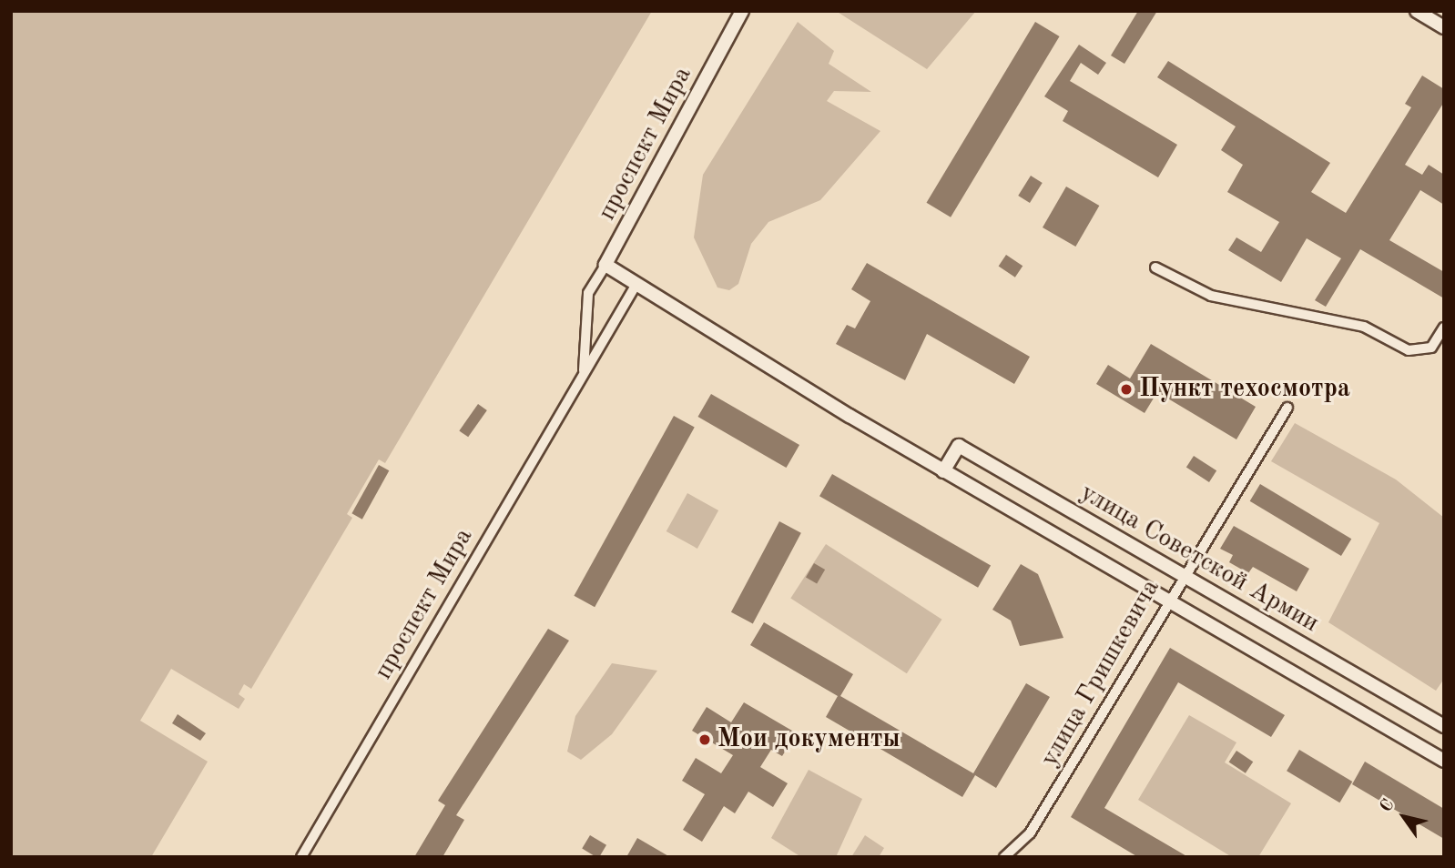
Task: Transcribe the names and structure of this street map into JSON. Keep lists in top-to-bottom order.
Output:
{
  "streets": {
    "street": ["проспект Мира", "улица Советской Армии", "улица Гришкевича"]
  },
  "crossings": [
    ["проспект Мира", "улица Советской Армии"],
    ["улица Советской Армии", "улица Гришкевича"]
  ],
  "places": ["Пункт техосмотра", "Мои документы"],
  "north": "top left"
}
